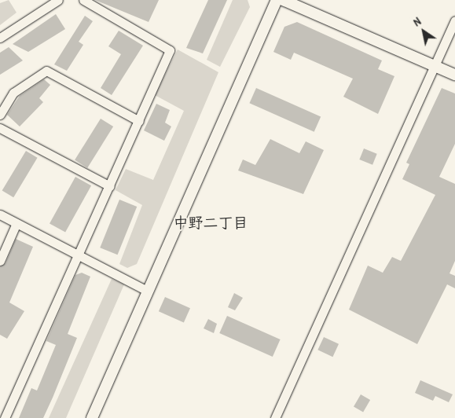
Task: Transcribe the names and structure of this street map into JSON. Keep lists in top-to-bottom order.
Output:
{
  "districts": ["中野二丁目"],
  "north": "top left"
}
